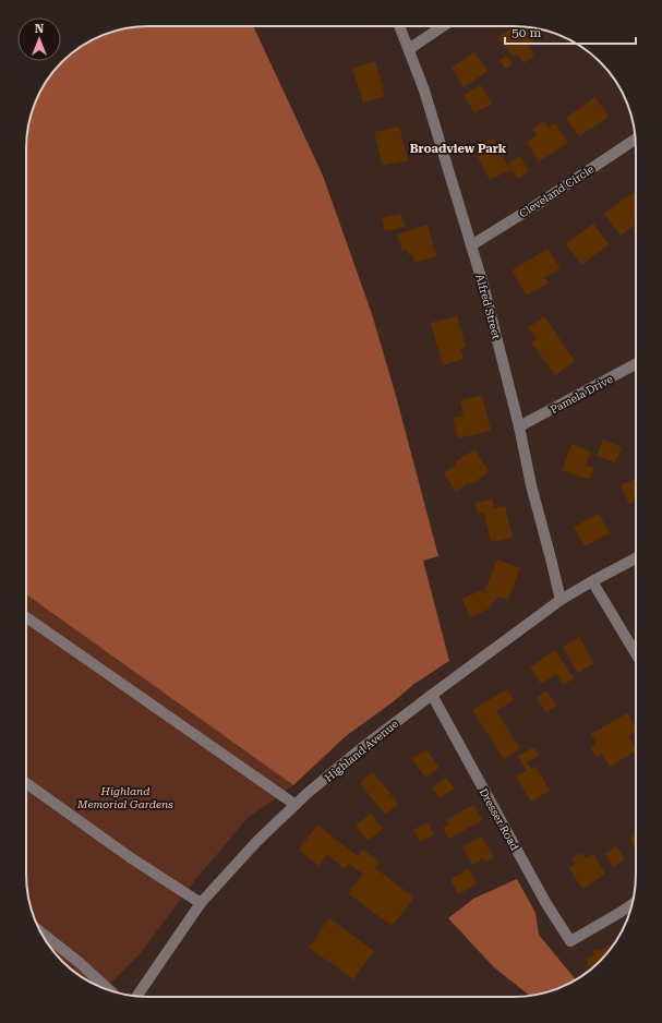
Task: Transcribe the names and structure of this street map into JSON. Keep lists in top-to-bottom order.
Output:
{
  "streets": {
    "street": [
      "Cleveland Circle",
      "Alfred Street",
      "Pamela Drive",
      "Highland Avenue",
      "Dresser Road"
    ]
  },
  "crossings": [
    ["Cleveland Circle", "Alfred Street"],
    ["Alfred Street", "Pamela Drive"],
    ["Alfred Street", "Highland Avenue"],
    ["Highland Avenue", "Dresser Road"]
  ],
  "districts": ["Broadview Park"],
  "parks": ["Highland Memorial Gardens"],
  "scale_bar": "50 m",
  "north": "top"
}
